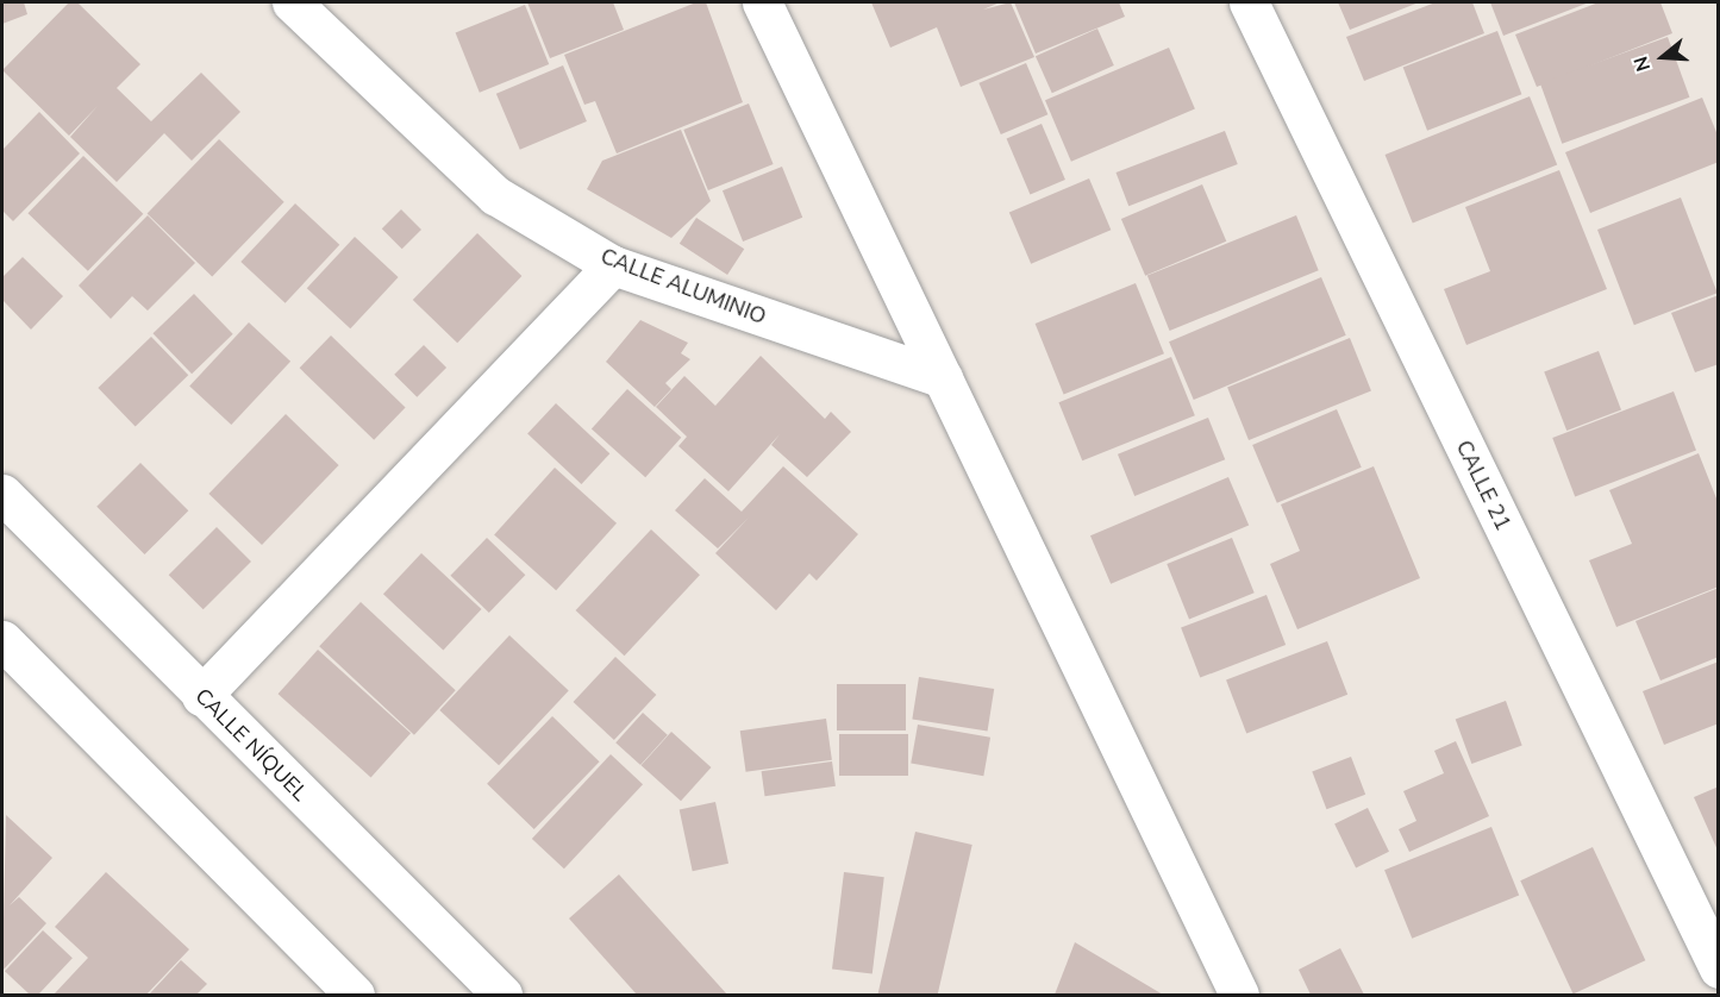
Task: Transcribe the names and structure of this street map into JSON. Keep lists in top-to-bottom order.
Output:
{
  "streets": {
    "street": ["CALLE ALUMINIO", "CALLE 21", "CALLE NÍQUEL"]
  },
  "north": "left"
}
